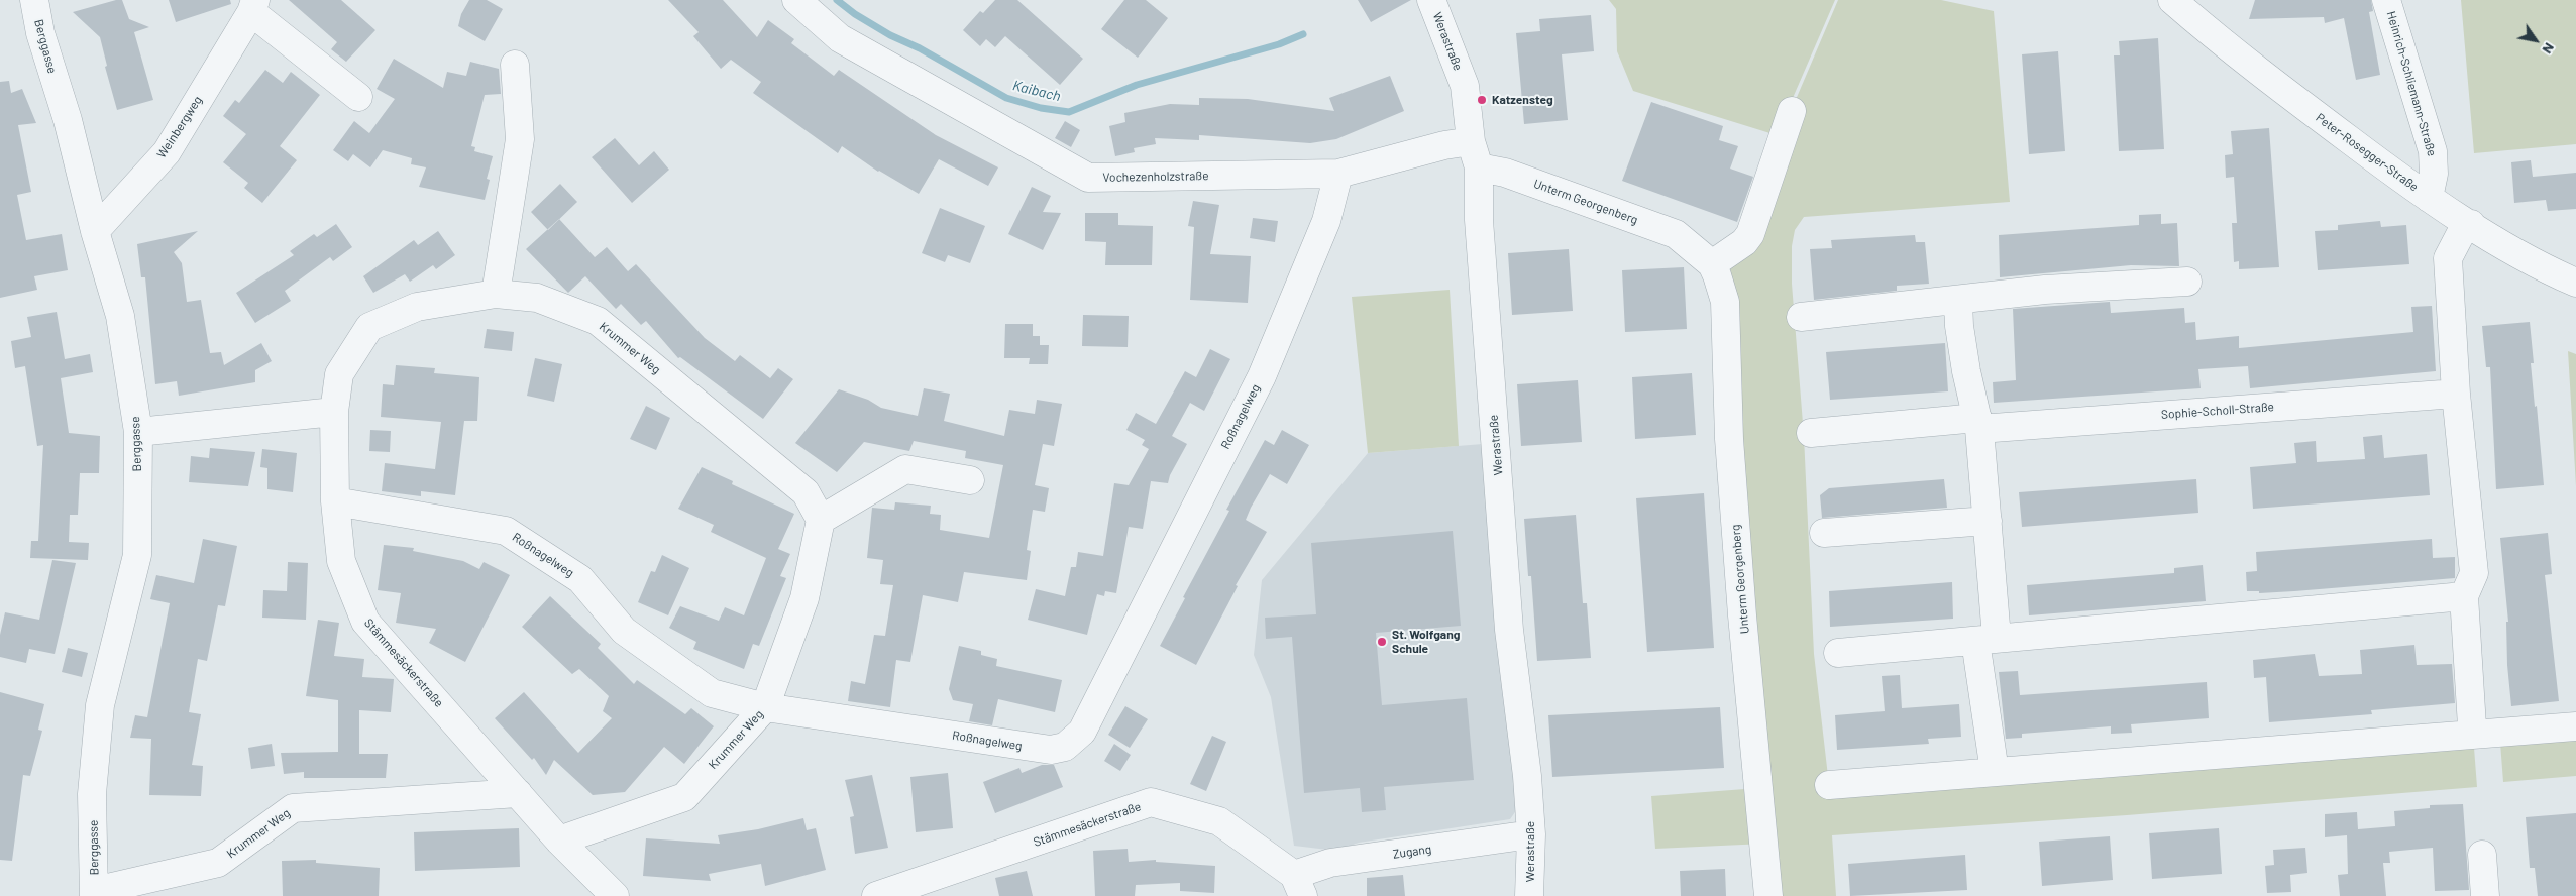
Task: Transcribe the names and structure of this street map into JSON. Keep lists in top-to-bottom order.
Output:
{
  "streets": {
    "street": [
      "Werastraße",
      "Berggasse",
      "Heinrich-Schliemann-Straße",
      "Weinbergweg",
      "Peter-Rosegger-Straße",
      "Vochezenholzstraße",
      "Unterm Georgenberg",
      "Krummer Weg",
      "Sophie-Scholl-Straße",
      "Roßnagelweg",
      "Stämmesäckerstraße",
      "Zugang"
    ]
  },
  "crossings": [
    ["Werastraße", "Vochezenholzstraße"],
    ["Werastraße", "Unterm Georgenberg"],
    ["Werastraße", "Zugang"],
    ["Berggasse", "Weinbergweg"],
    ["Berggasse", "Krummer Weg"],
    ["Heinrich-Schliemann-Straße", "Peter-Rosegger-Straße"],
    ["Vochezenholzstraße", "Roßnagelweg"],
    ["Krummer Weg", "Roßnagelweg"],
    ["Krummer Weg", "Stämmesäckerstraße"],
    ["Roßnagelweg", "Stämmesäckerstraße"],
    ["Stämmesäckerstraße", "Zugang"]
  ],
  "water": ["Kaibach"],
  "places": ["Katzensteg", "St. Wolfgang Schule"],
  "north": "bottom right"
}
